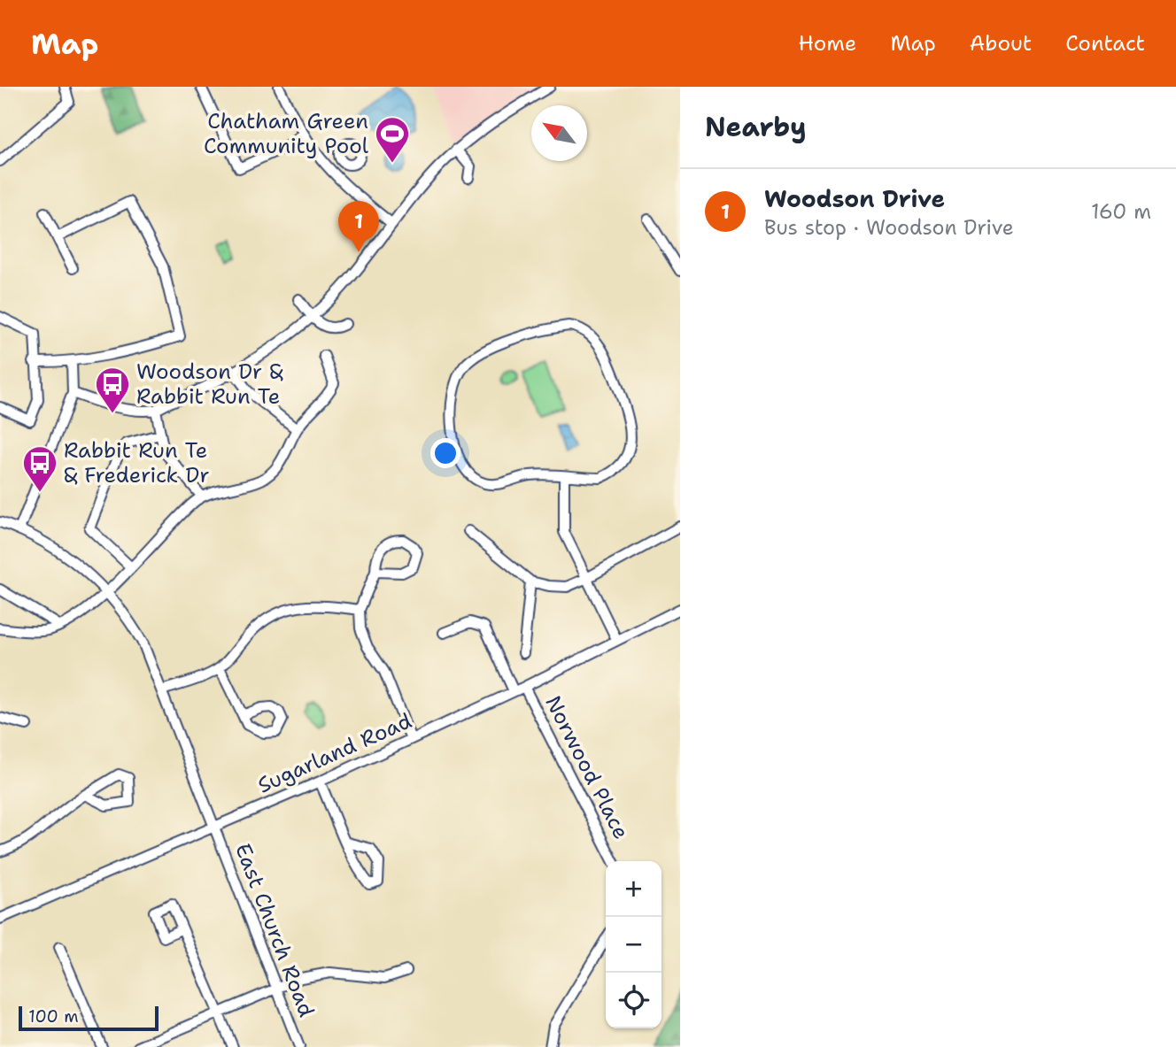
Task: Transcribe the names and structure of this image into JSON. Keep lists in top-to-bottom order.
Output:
{
  "streets": {
    "street": ["Sugarland Road", "Norwood Place", "East Church Road"]
  },
  "crossings": [
    ["Sugarland Road", "Norwood Place"],
    ["Sugarland Road", "East Church Road"]
  ],
  "places": {
    "sports": ["Chatham Green Community Pool"],
    "bus stop": ["Woodson Dr & Rabbit Run Te", "Rabbit Run Te & Frederick Dr"]
  },
  "scale_bar": "100 m",
  "north": "top left",
  "page": {
    "header": "Map",
    "nav": [
      "Home",
      "Map",
      "About",
      "Contact"
    ],
    "heading": "Nearby",
    "list": [
      {
        "mark": "1",
        "name": "Woodson Drive",
        "note": "Bus stop · Woodson Drive",
        "value": "160 m"
      }
    ],
    "pins": "1",
    "map_buttons": ["+", "−"],
    "scale": "100 m"
  }
}
